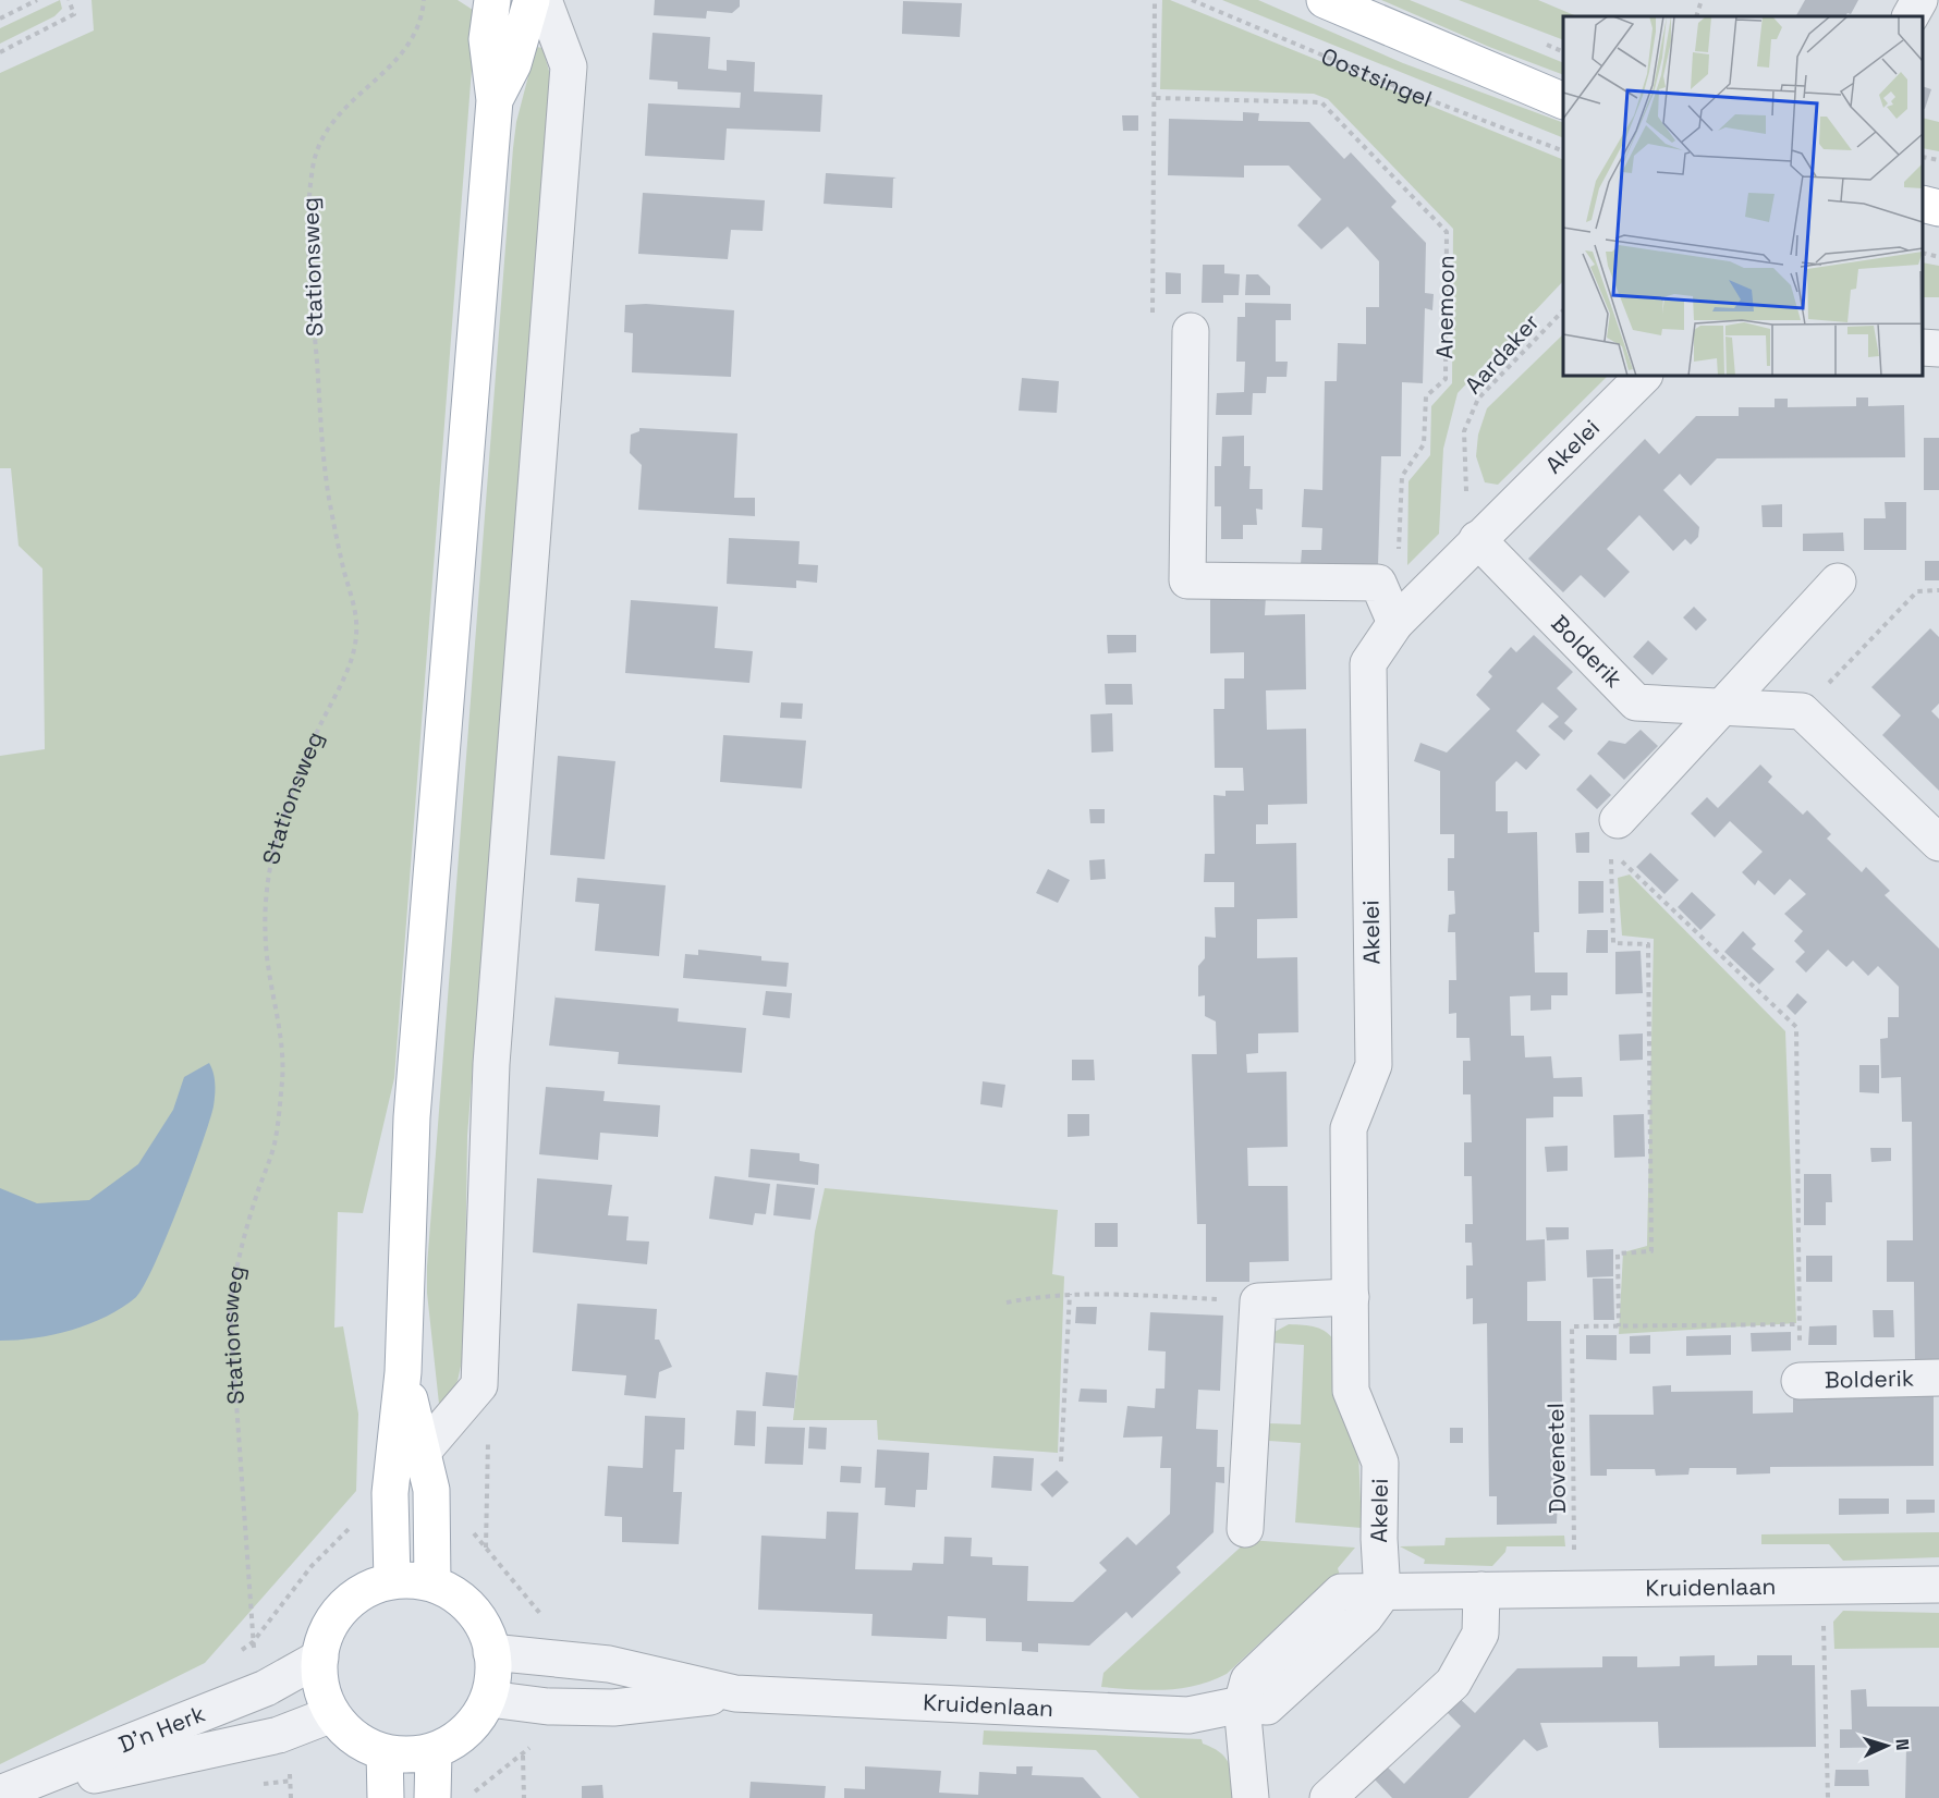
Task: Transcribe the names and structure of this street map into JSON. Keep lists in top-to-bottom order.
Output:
{
  "streets": {
    "street": [
      "Akelei",
      "Bolderik",
      "Kruidenlaan",
      "D'n Herk"
    ],
    "path": [
      "Oostsingel",
      "Stationsweg",
      "Anemoon",
      "Aardaker",
      "Dovenetel"
    ]
  },
  "crossings": [
    ["Aardaker", "Akelei"],
    ["Aardaker", "Bolderik"],
    ["Akelei", "Bolderik"],
    ["Akelei", "Kruidenlaan"],
    ["Dovenetel", "Kruidenlaan"],
    ["Kruidenlaan", "D'n Herk"]
  ],
  "north": "right"
}
